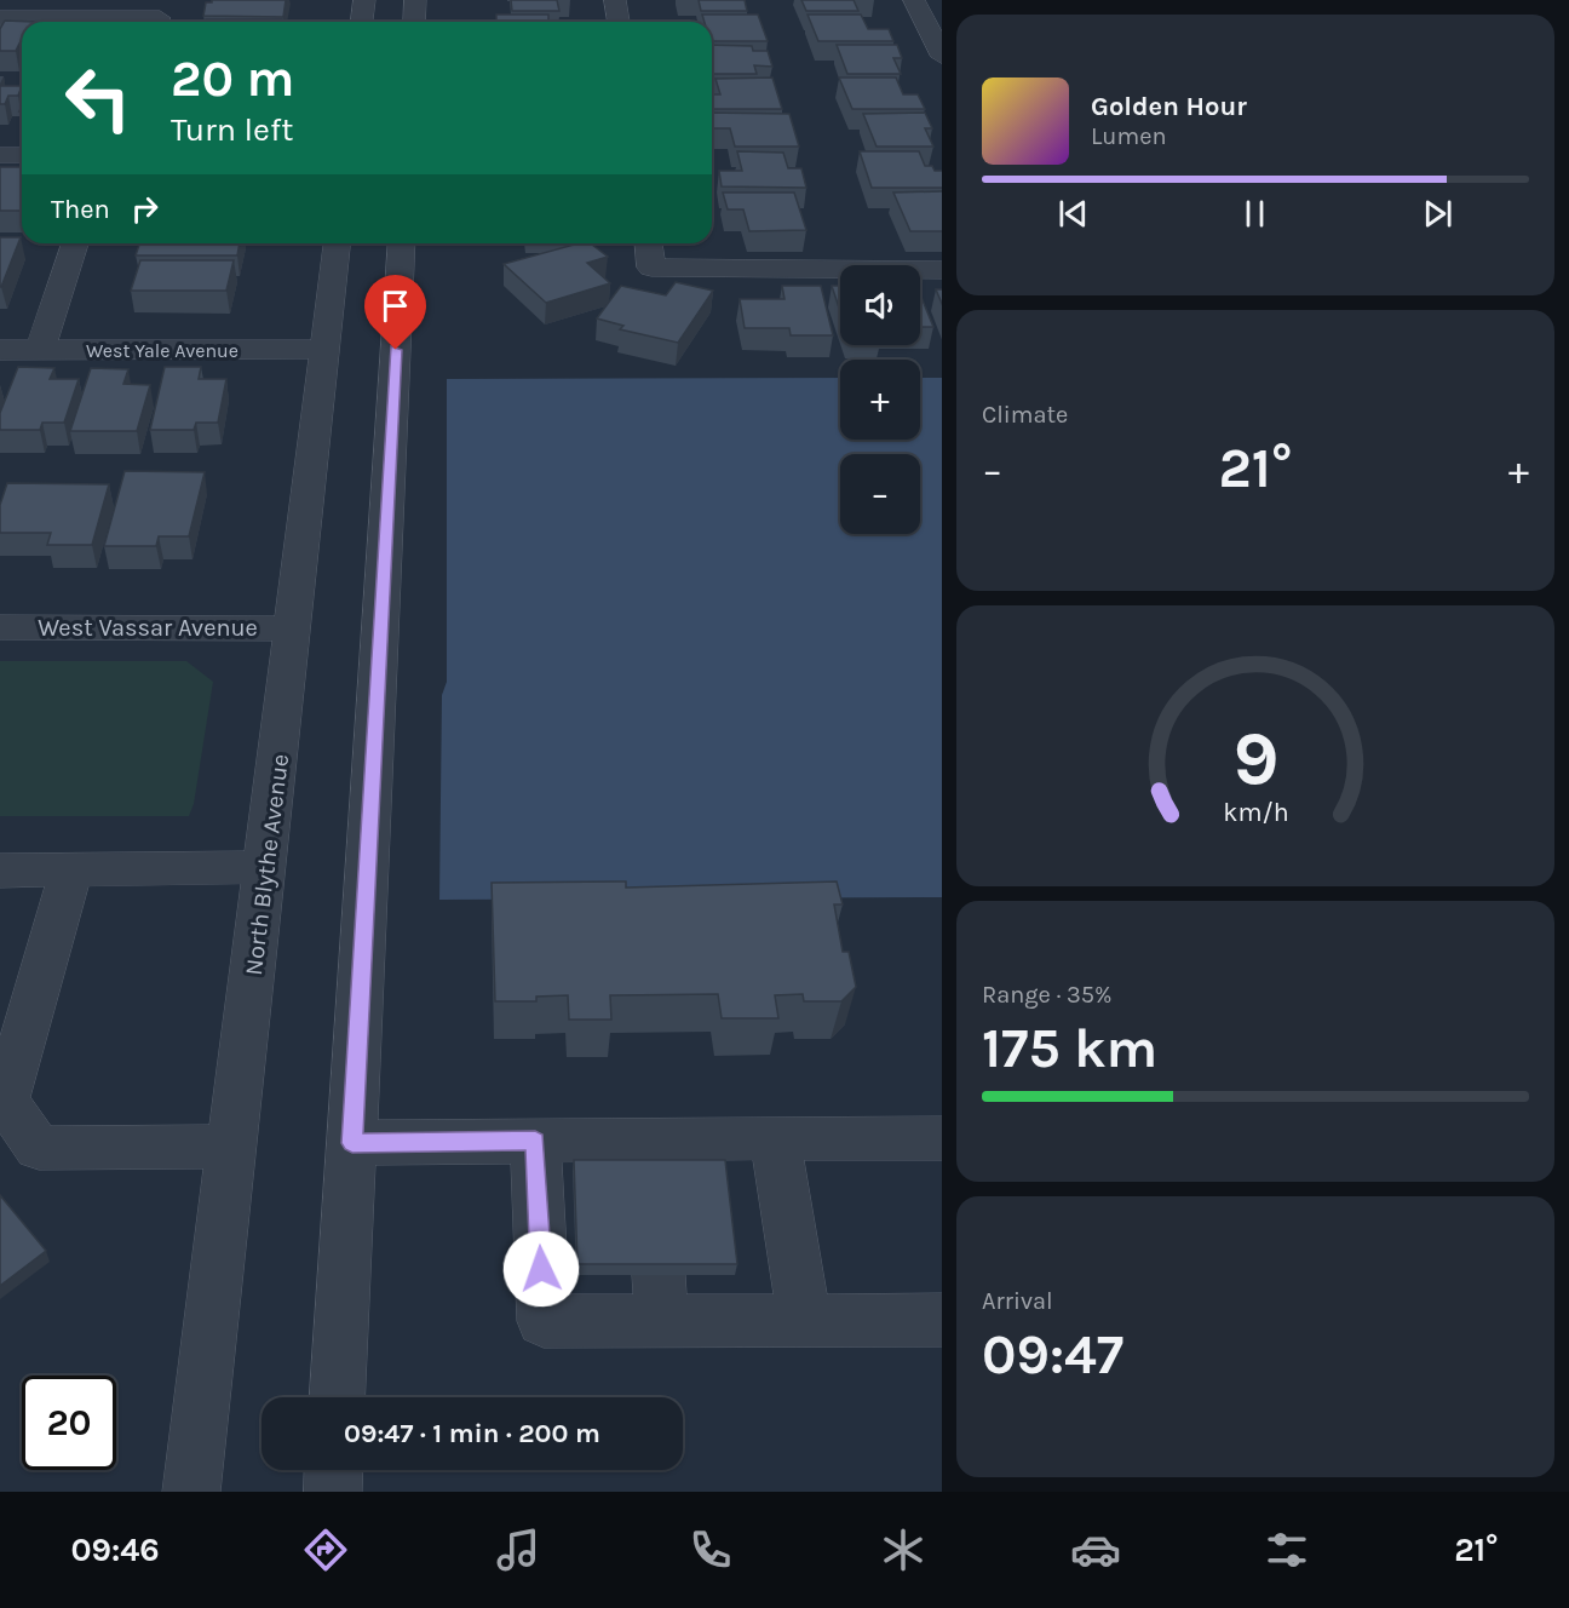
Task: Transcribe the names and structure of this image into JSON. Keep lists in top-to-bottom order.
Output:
{
  "streets": {
    "street": ["West Yale Avenue", "West Vassar Avenue", "North Blythe Avenue"]
  },
  "crossings": [
    ["West Yale Avenue", "North Blythe Avenue"],
    ["West Vassar Avenue", "North Blythe Avenue"]
  ],
  "page": {
    "turn": ["20 m", "Turn left"],
    "song": ["Golden Hour", "Lumen"],
    "then": "Then",
    "map_buttons": ["+", "−"],
    "tile": [
      "Climate",
      ["Range · 35%", "175 km"],
      ["Arrival", "09:47"]
    ],
    "heat": ["−", "21°", "+"],
    "limit": "20",
    "trip": "09:47 · 1 min · 200 m",
    "tabs": ["09:46", "21°"],
    "gauge": ["9", "km/h"]
  }
}
